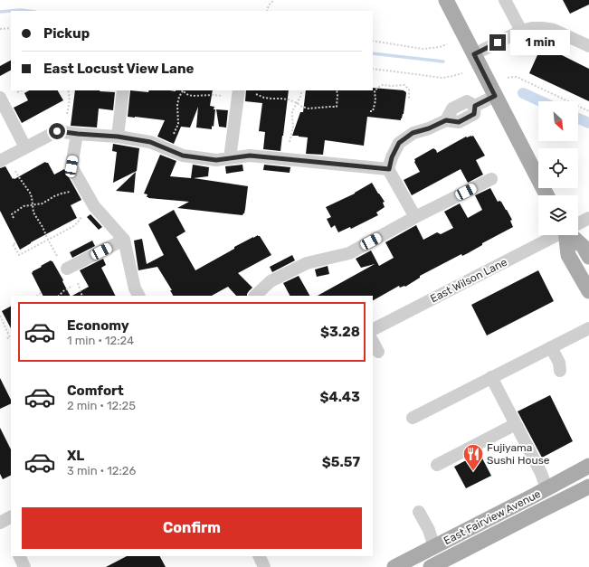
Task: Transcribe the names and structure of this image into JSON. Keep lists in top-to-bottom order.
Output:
{
  "streets": {
    "main road": ["East Fairview Avenue"],
    "street": ["East Wilson Lane"]
  },
  "places": {
    "restaurant": ["Fujiyama Sushi House"]
  },
  "north": "bottom right",
  "page": {
    "banner": ["Pickup", "East Locust View Lane"],
    "bubble": "1 min",
    "list": [
      {
        "name": "Economy",
        "note": "1 min · 12:24",
        "value": "$3.28"
      },
      {
        "name": "Comfort",
        "note": "2 min · 12:25",
        "value": "$4.43"
      },
      {
        "name": "XL",
        "note": "3 min · 12:26",
        "value": "$5.57"
      }
    ],
    "buttons": "Confirm"
  }
}
